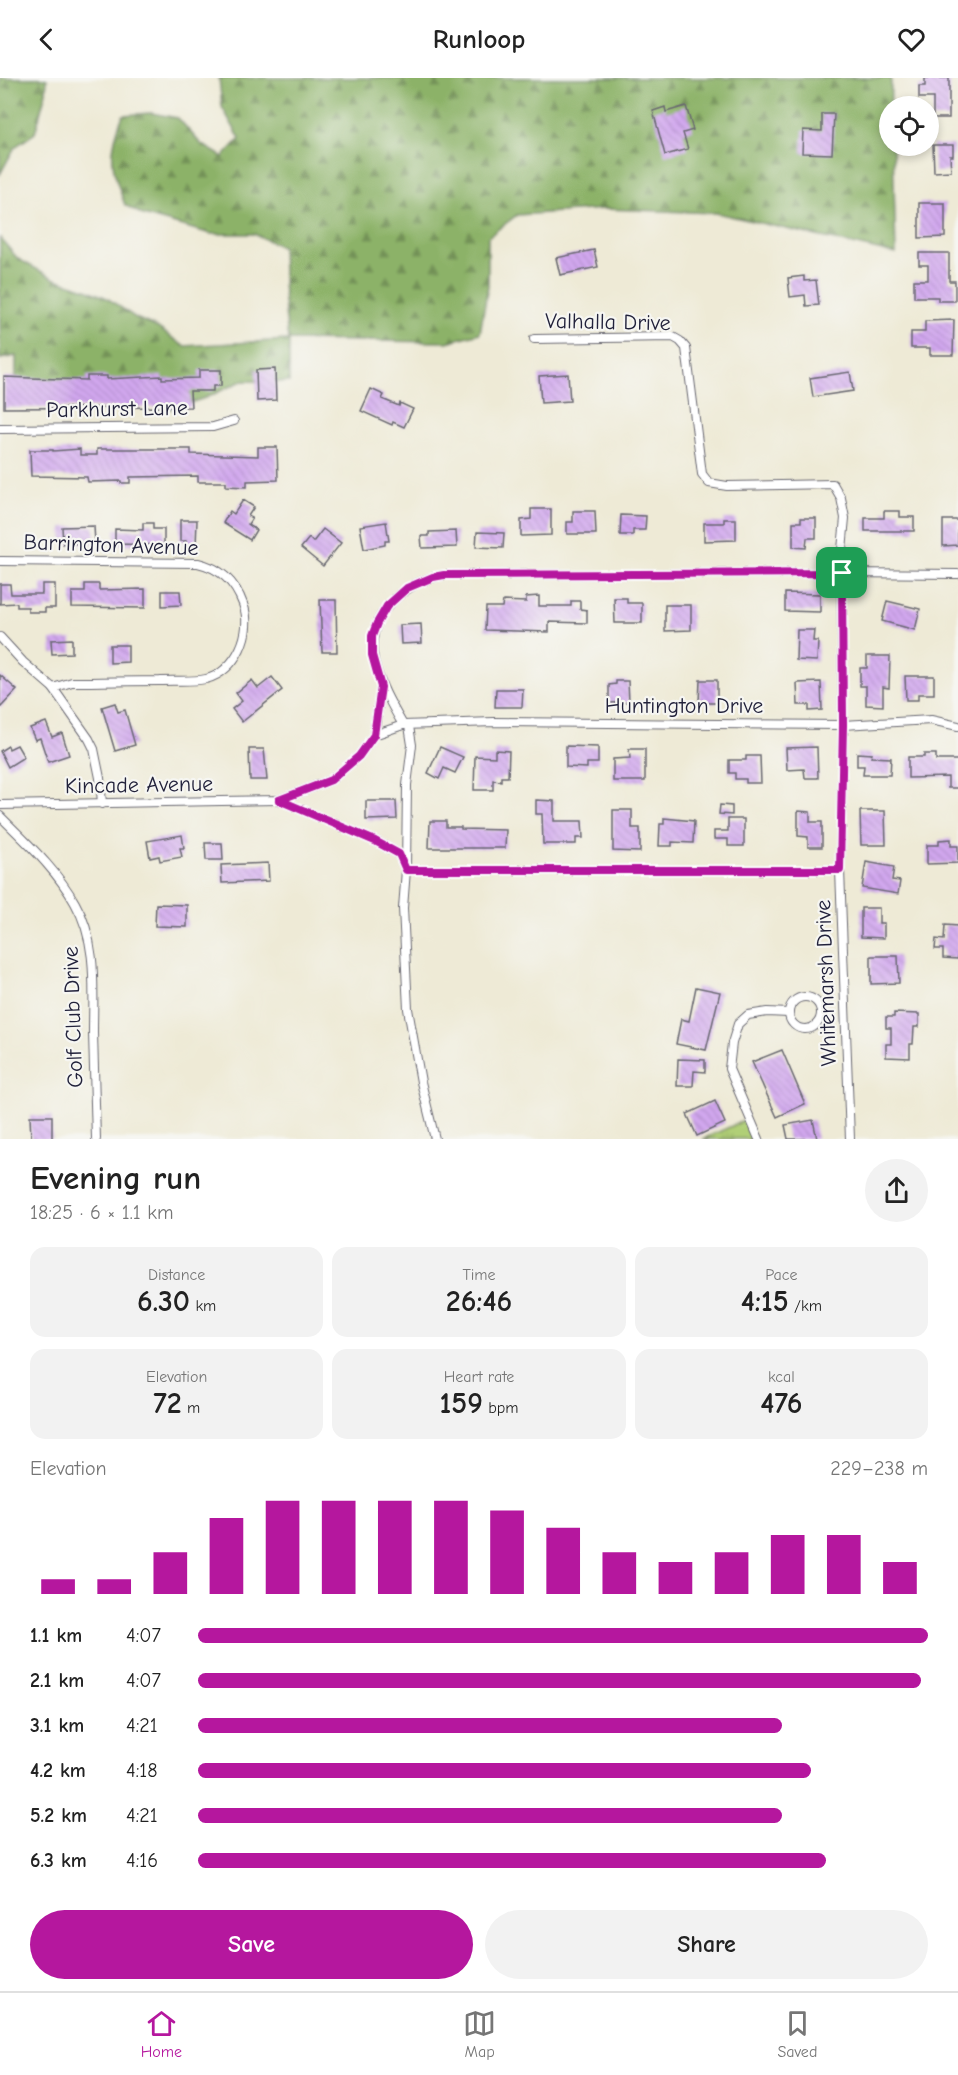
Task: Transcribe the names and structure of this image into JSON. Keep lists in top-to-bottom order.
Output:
{
  "streets": {
    "street": [
      "Valhalla Drive",
      "Parkhurst Lane",
      "Barrington Avenue",
      "Huntington Drive",
      "Kincade Avenue",
      "Whitemarsh Drive",
      "Golf Club Drive"
    ]
  },
  "crossings": [
    ["Valhalla Drive", "Whitemarsh Drive"],
    ["Huntington Drive", "Whitemarsh Drive"]
  ],
  "page": {
    "header": "Runloop",
    "heading": ["Evening run", "18:25 · 6 × 1.1 km"],
    "stats": [
      ["Distance", "6.30 km"],
      ["Time", "26:46"],
      ["Pace", "4:15 /km"],
      ["Elevation", "72 m"],
      ["Heart rate", "159 bpm"],
      ["kcal", "476"]
    ],
    "chart": ["Elevation", "229–238 m"],
    "list": [
      {
        "name": "1.1 km",
        "note": "4:07"
      },
      {
        "name": "2.1 km",
        "note": "4:07"
      },
      {
        "name": "3.1 km",
        "note": "4:21"
      },
      {
        "name": "4.2 km",
        "note": "4:18"
      },
      {
        "name": "5.2 km",
        "note": "4:21"
      },
      {
        "name": "6.3 km",
        "note": "4:16"
      }
    ],
    "buttons": ["Save", "Share"],
    "tabs": ["Home", "Map", "Saved"]
  }
}
